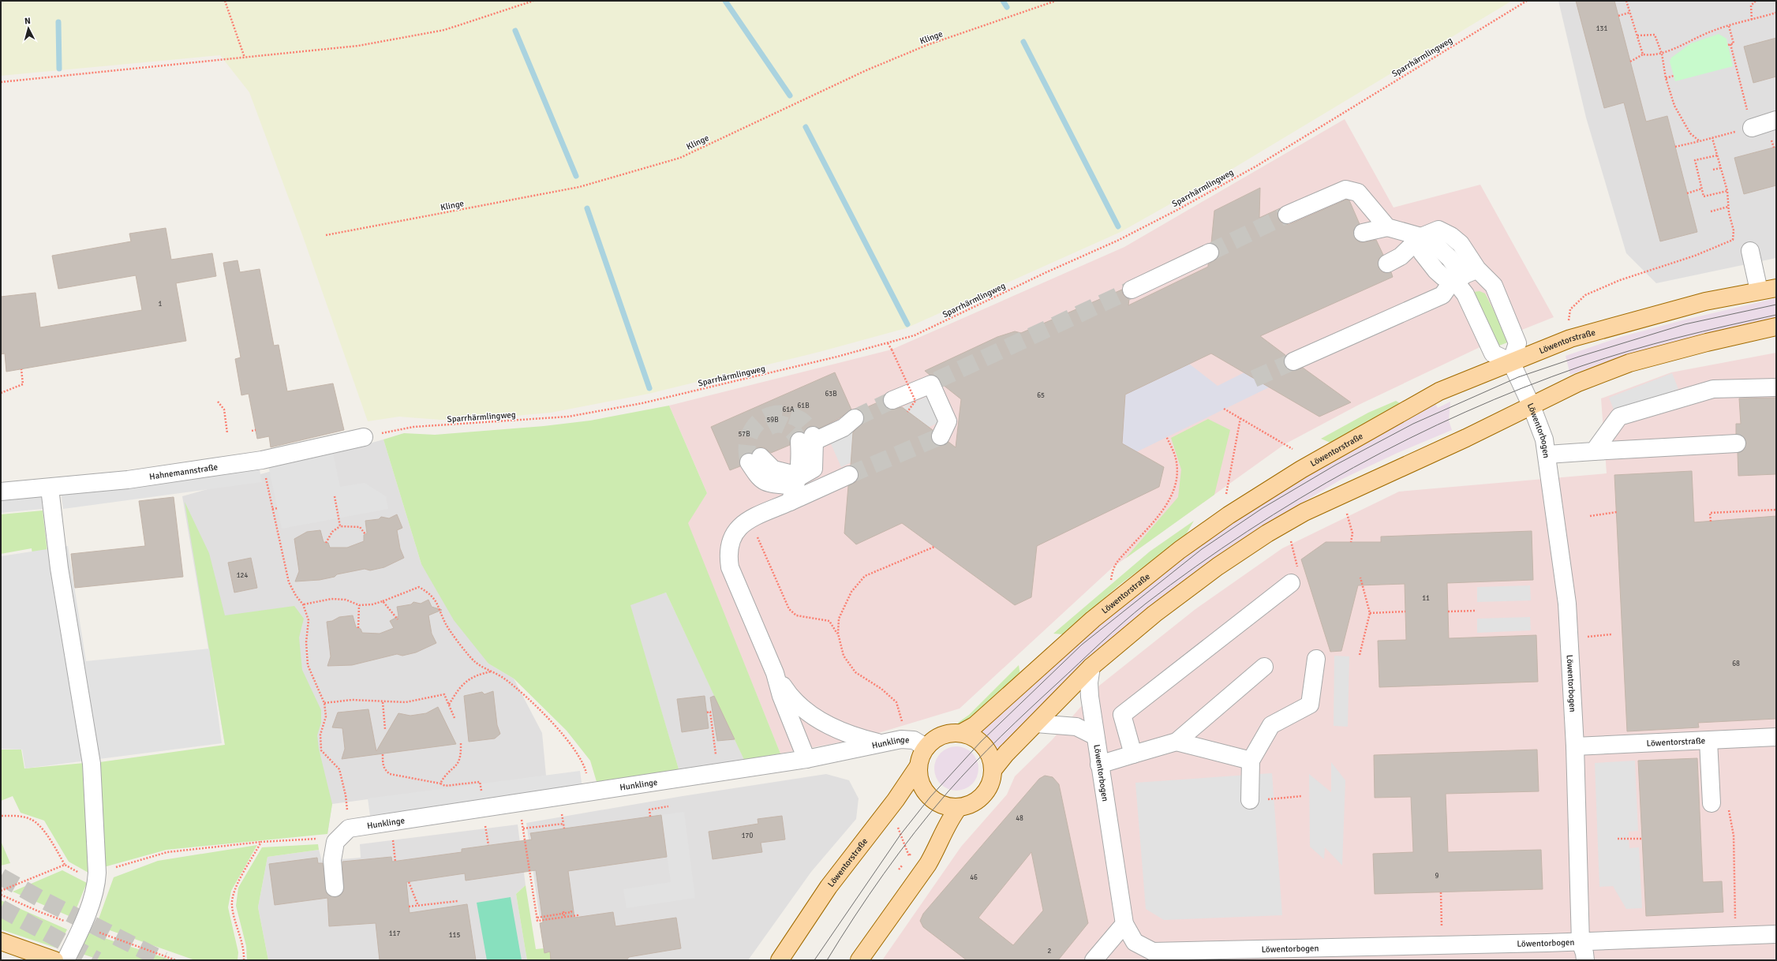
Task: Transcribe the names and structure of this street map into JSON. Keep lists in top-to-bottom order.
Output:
{
  "streets": {
    "main road": ["Löwentorstraße"],
    "street": ["Löwentorbogen", "Hahnemannstraße", "Hunklinge"],
    "path": ["Klinge", "Sparrhärmlingweg"]
  },
  "crossings": [
    ["Sparrhärmlingweg", "Hahnemannstraße"],
    ["Löwentorstraße", "Löwentorbogen"],
    ["Löwentorstraße", "Hunklinge"]
  ],
  "house_numbers": [
    "131",
    "1",
    "63B",
    "65",
    "61B",
    "61A",
    "59B",
    "57B",
    "124",
    "11",
    "68",
    "48",
    "170",
    "9",
    "46",
    "117",
    "115",
    "2"
  ],
  "north": "top"
}
